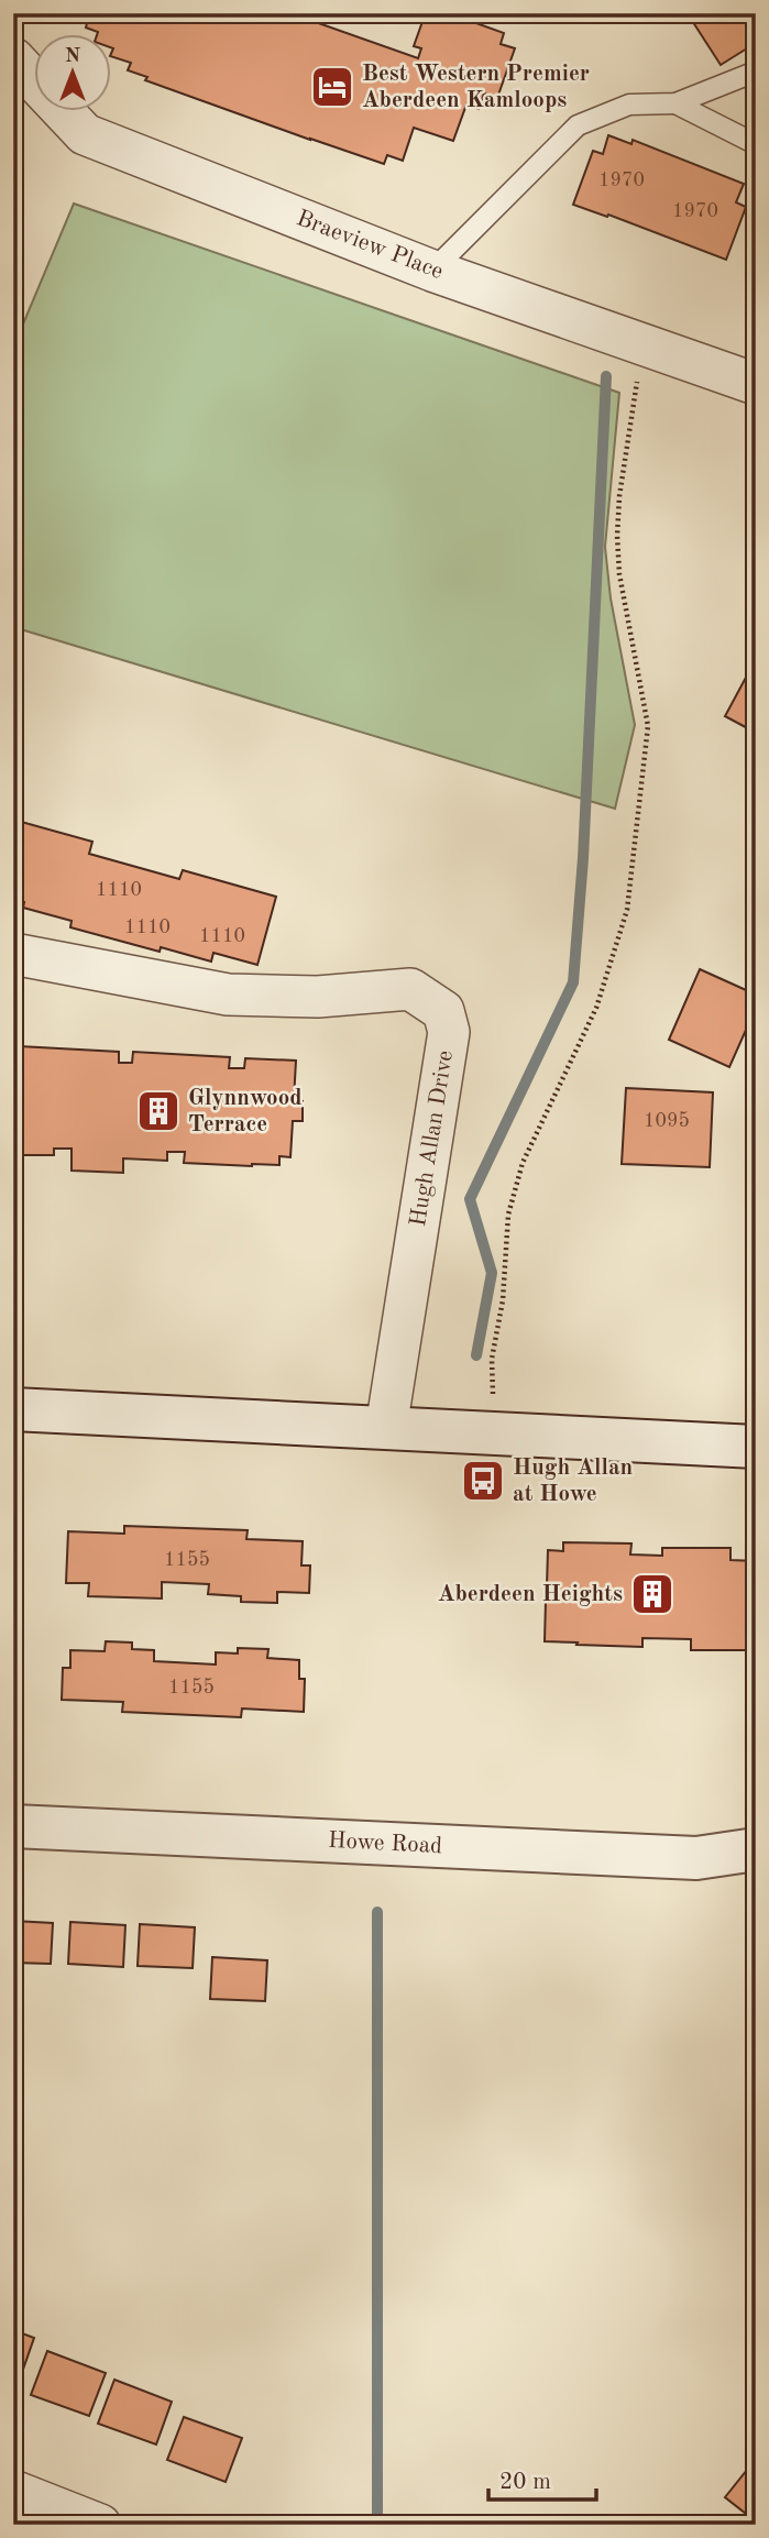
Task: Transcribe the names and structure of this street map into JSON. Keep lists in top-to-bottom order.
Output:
{
  "streets": {
    "main road": ["Howe Road"],
    "street": ["Braeview Place", "Hugh Allan Drive"]
  },
  "places": {
    "hotel": ["Best Western Premier Aberdeen Kamloops"],
    "building": ["Glynnwood Terrace", "Aberdeen Heights"],
    "bus stop": ["Hugh Allan at Howe"]
  },
  "house_numbers": [
    "1970",
    "1970",
    "1110",
    "1110",
    "1110",
    "1095",
    "1155",
    "1155"
  ],
  "scale_bar": "20 m",
  "north": "top"
}
